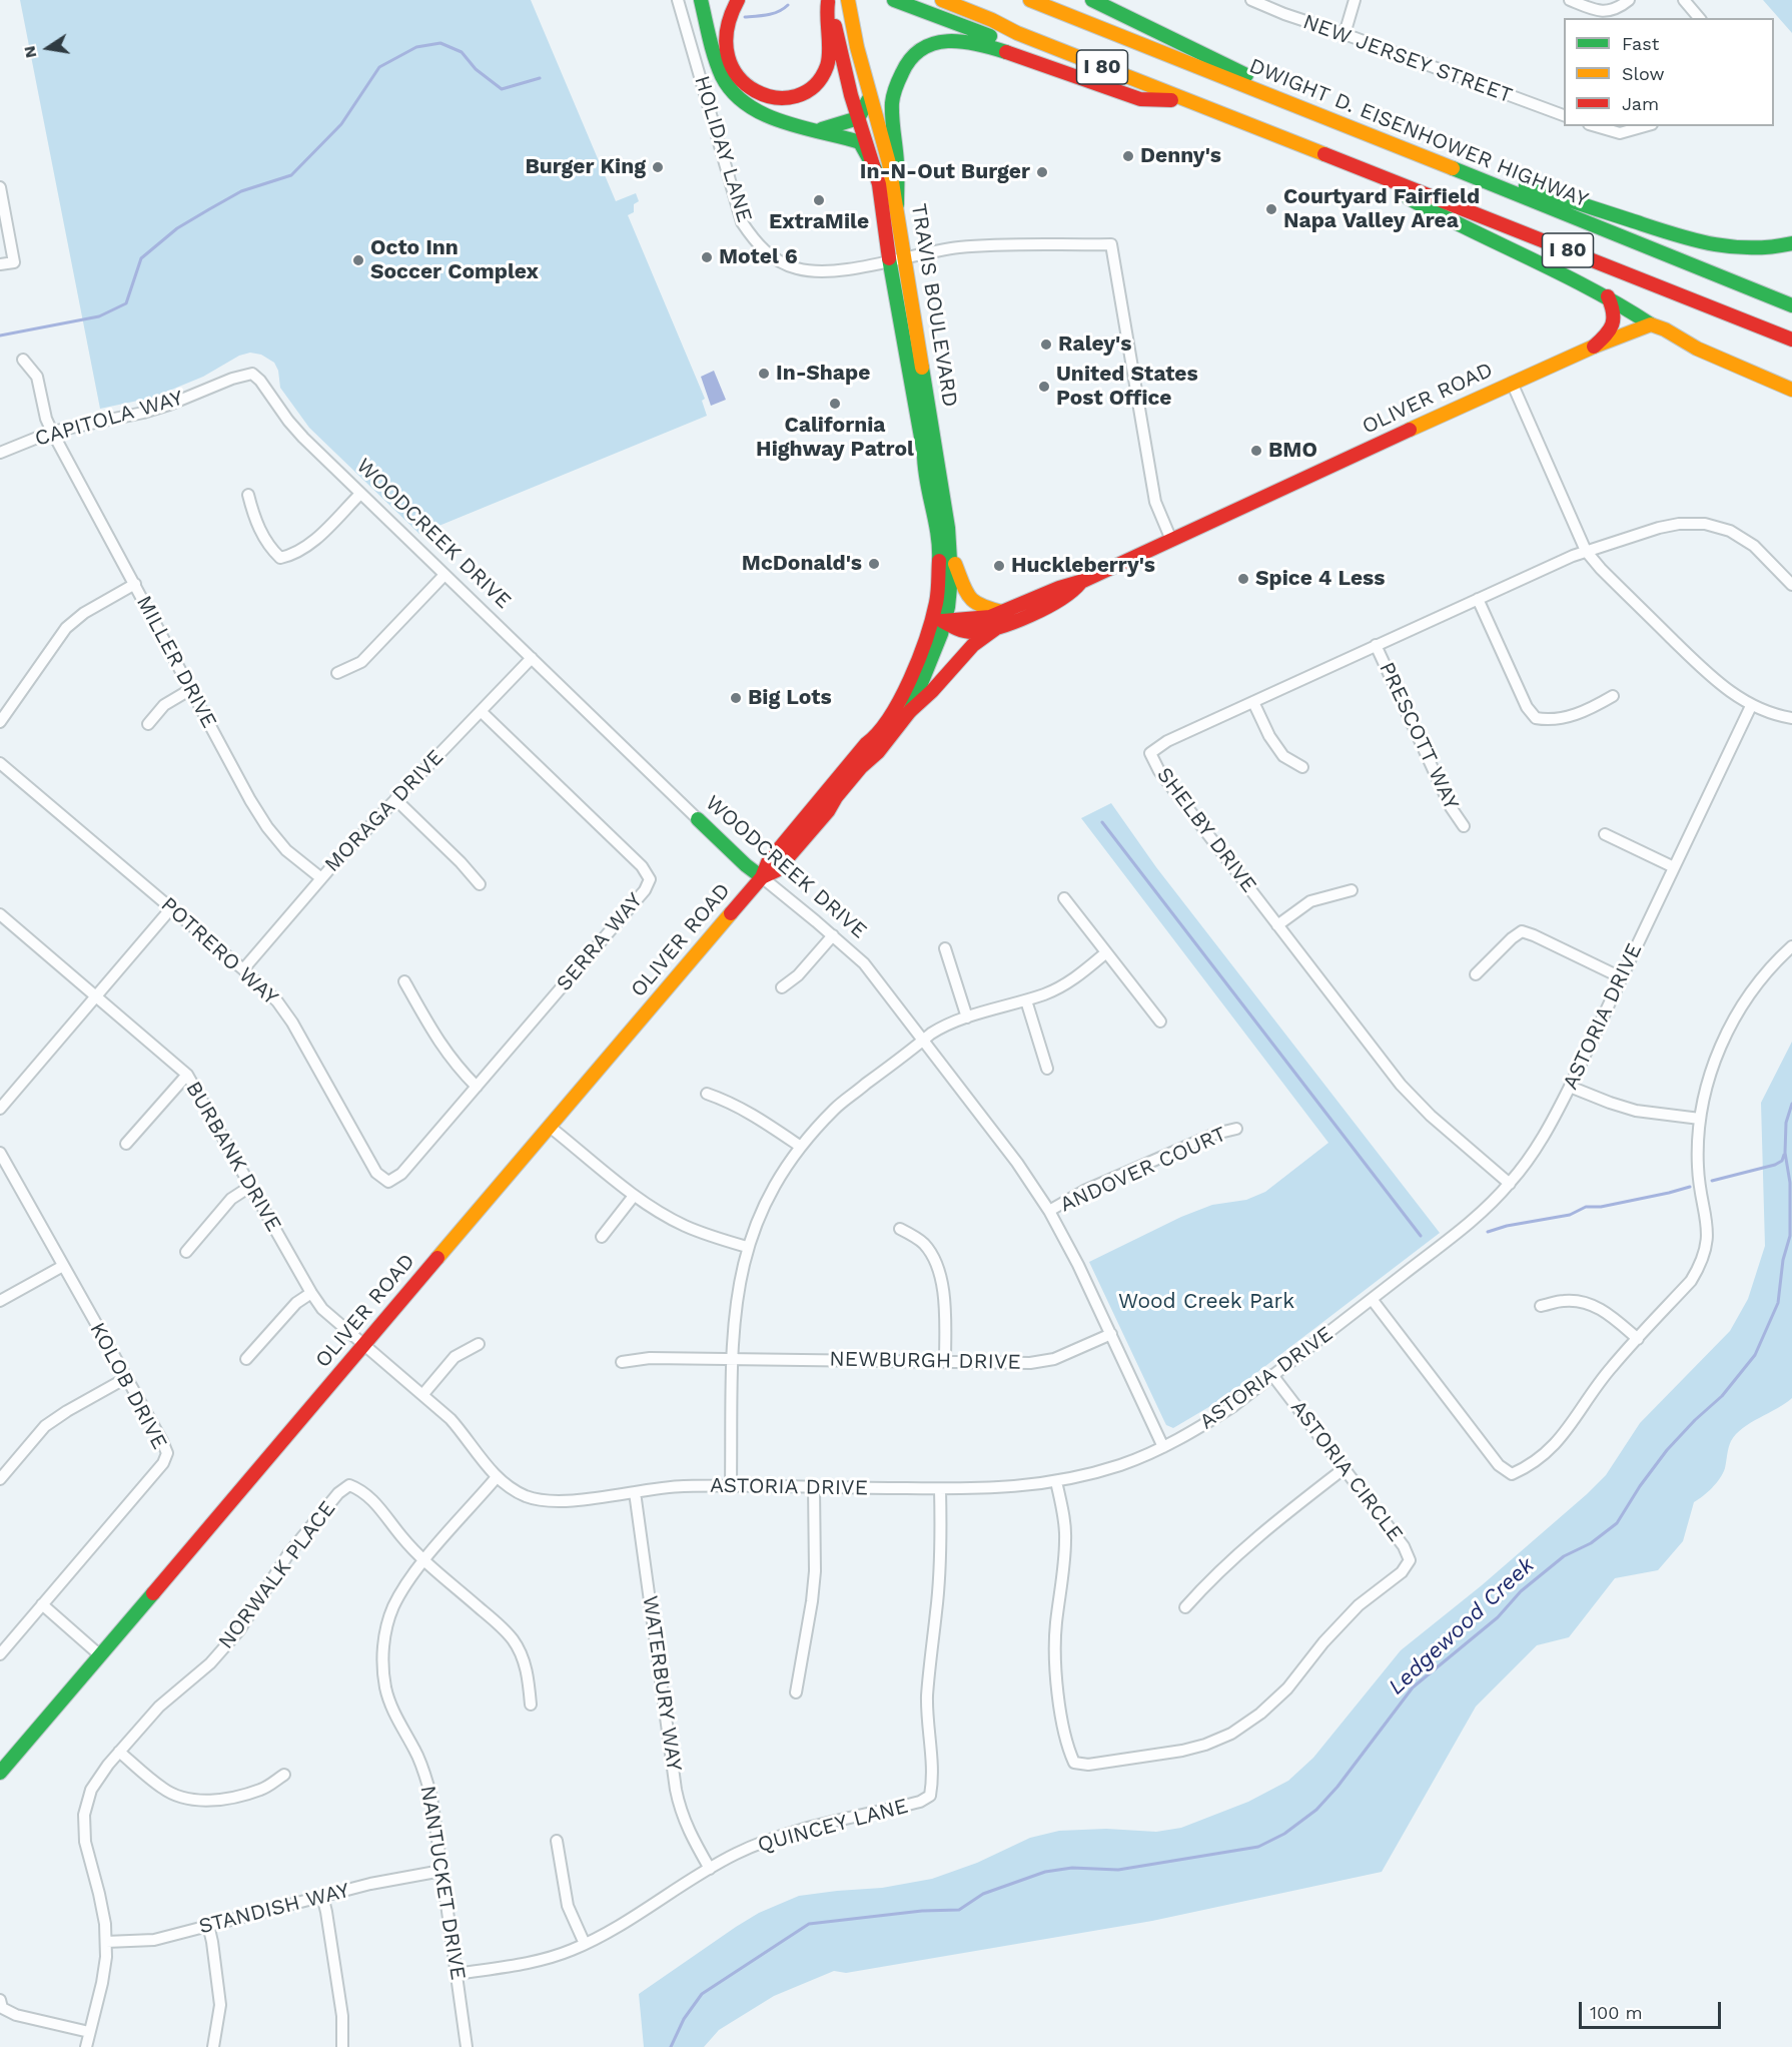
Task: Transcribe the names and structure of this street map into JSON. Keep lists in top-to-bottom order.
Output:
{
  "streets": {
    "main road": [
      "I 80",
      "DWIGHT D. EISENHOWER HIGHWAY",
      "TRAVIS BOULEVARD",
      "OLIVER ROAD",
      "WOODCREEK DRIVE"
    ],
    "street": [
      "NEW JERSEY STREET",
      "HOLIDAY LANE",
      "CAPITOLA WAY",
      "MILLER DRIVE",
      "PRESCOTT WAY",
      "MORAGA DRIVE",
      "SHELBY DRIVE",
      "SERRA WAY",
      "POTRERO WAY",
      "ASTORIA DRIVE",
      "BURBANK DRIVE",
      "ANDOVER COURT",
      "NEWBURGH DRIVE",
      "KOLOB DRIVE",
      "ASTORIA CIRCLE",
      "NORWALK PLACE",
      "WATERBURY WAY",
      "QUINCEY LANE",
      "NANTUCKET DRIVE",
      "STANDISH WAY"
    ]
  },
  "crossings": [
    ["HOLIDAY LANE", "TRAVIS BOULEVARD"],
    ["HOLIDAY LANE", "OLIVER ROAD"],
    ["TRAVIS BOULEVARD", "OLIVER ROAD"],
    ["OLIVER ROAD", "WOODCREEK DRIVE"],
    ["OLIVER ROAD", "ASTORIA DRIVE"],
    ["OLIVER ROAD", "BURBANK DRIVE"],
    ["CAPITOLA WAY", "WOODCREEK DRIVE"],
    ["CAPITOLA WAY", "MILLER DRIVE"],
    ["WOODCREEK DRIVE", "MORAGA DRIVE"],
    ["WOODCREEK DRIVE", "ASTORIA DRIVE"],
    ["WOODCREEK DRIVE", "ANDOVER COURT"],
    ["WOODCREEK DRIVE", "NEWBURGH DRIVE"],
    ["MILLER DRIVE", "MORAGA DRIVE"],
    ["PRESCOTT WAY", "SHELBY DRIVE"],
    ["MORAGA DRIVE", "SERRA WAY"],
    ["MORAGA DRIVE", "POTRERO WAY"],
    ["SHELBY DRIVE", "ASTORIA DRIVE"],
    ["SERRA WAY", "POTRERO WAY"],
    ["ASTORIA DRIVE", "BURBANK DRIVE"],
    ["ASTORIA DRIVE", "ASTORIA CIRCLE"],
    ["ASTORIA DRIVE", "WATERBURY WAY"],
    ["ASTORIA DRIVE", "QUINCEY LANE"],
    ["ASTORIA DRIVE", "NANTUCKET DRIVE"],
    ["NORWALK PLACE", "NANTUCKET DRIVE"],
    ["NORWALK PLACE", "STANDISH WAY"],
    ["WATERBURY WAY", "QUINCEY LANE"],
    ["QUINCEY LANE", "NANTUCKET DRIVE"],
    ["NANTUCKET DRIVE", "STANDISH WAY"]
  ],
  "water": ["Ledgewood Creek"],
  "parks": ["Wood Creek Park"],
  "places": [
    "Denny's",
    "Burger King",
    "In-N-Out Burger",
    "ExtraMile",
    "Courtyard Fairfield Napa Valley Area",
    "Motel 6",
    "Octo Inn Soccer Complex",
    "Raley's",
    "In-Shape",
    "United States Post Office",
    "California Highway Patrol",
    "BMO",
    "McDonald's",
    "Huckleberry's",
    "Spice 4 Less",
    "Big Lots"
  ],
  "legend": ["Fast", "Slow", "Jam"],
  "scale_bar": "100 m",
  "north": "left"
}
